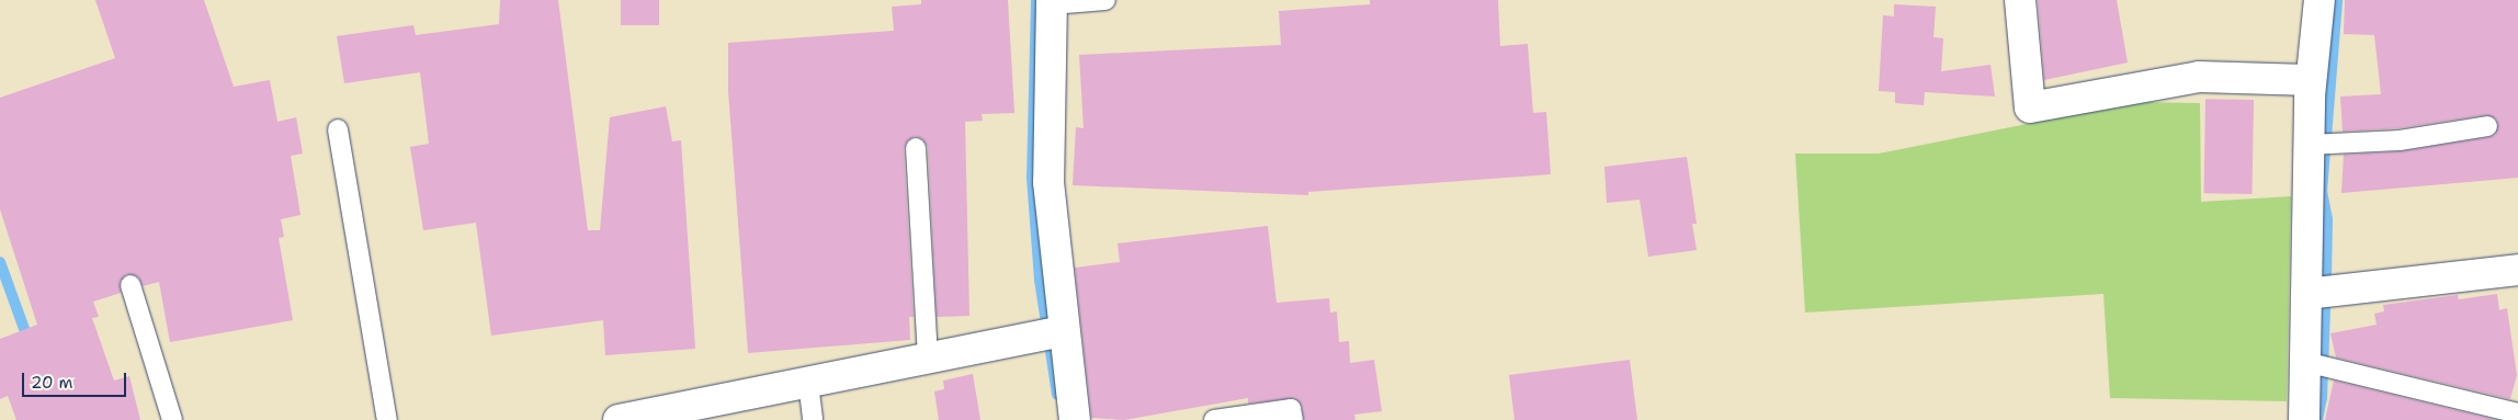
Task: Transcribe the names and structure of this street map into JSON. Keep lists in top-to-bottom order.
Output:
{
  "scale_bar": "20 m"
}
